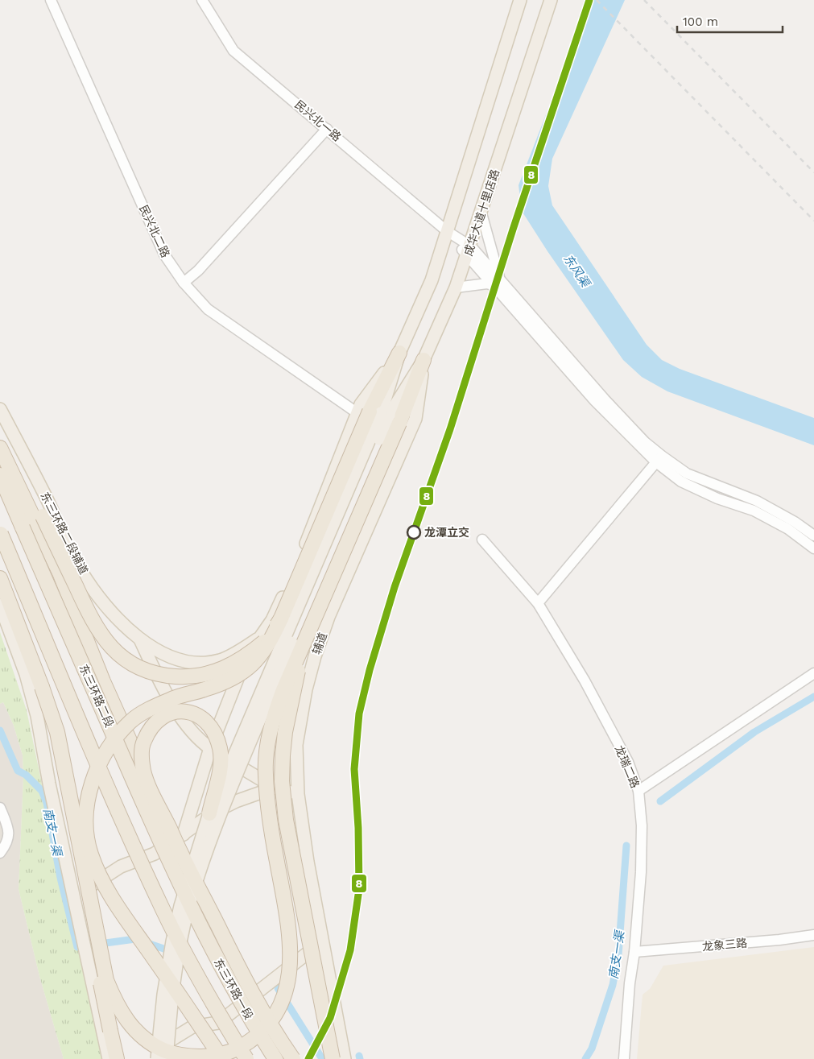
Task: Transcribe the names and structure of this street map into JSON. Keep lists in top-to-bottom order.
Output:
{
  "streets": {
    "highway": ["东三环路二段", "东三环路一段"],
    "main road": ["成华大道十里店路", "东三环路二段辅道", "辅道"],
    "street": [
      "民兴北一路",
      "民兴北二路",
      "龙瑞二路",
      "龙象三路"
    ]
  },
  "crossings": [
    ["民兴北一路", "成华大道十里店路"],
    ["成华大道十里店路", "辅道"],
    ["东三环路二段", "东三环路一段"],
    ["龙瑞二路", "龙象三路"]
  ],
  "water": ["东风渠", "南支一渠"],
  "places": ["龙潭立交"],
  "lines": ["transit line 8"],
  "scale_bar": "100 m"
}
